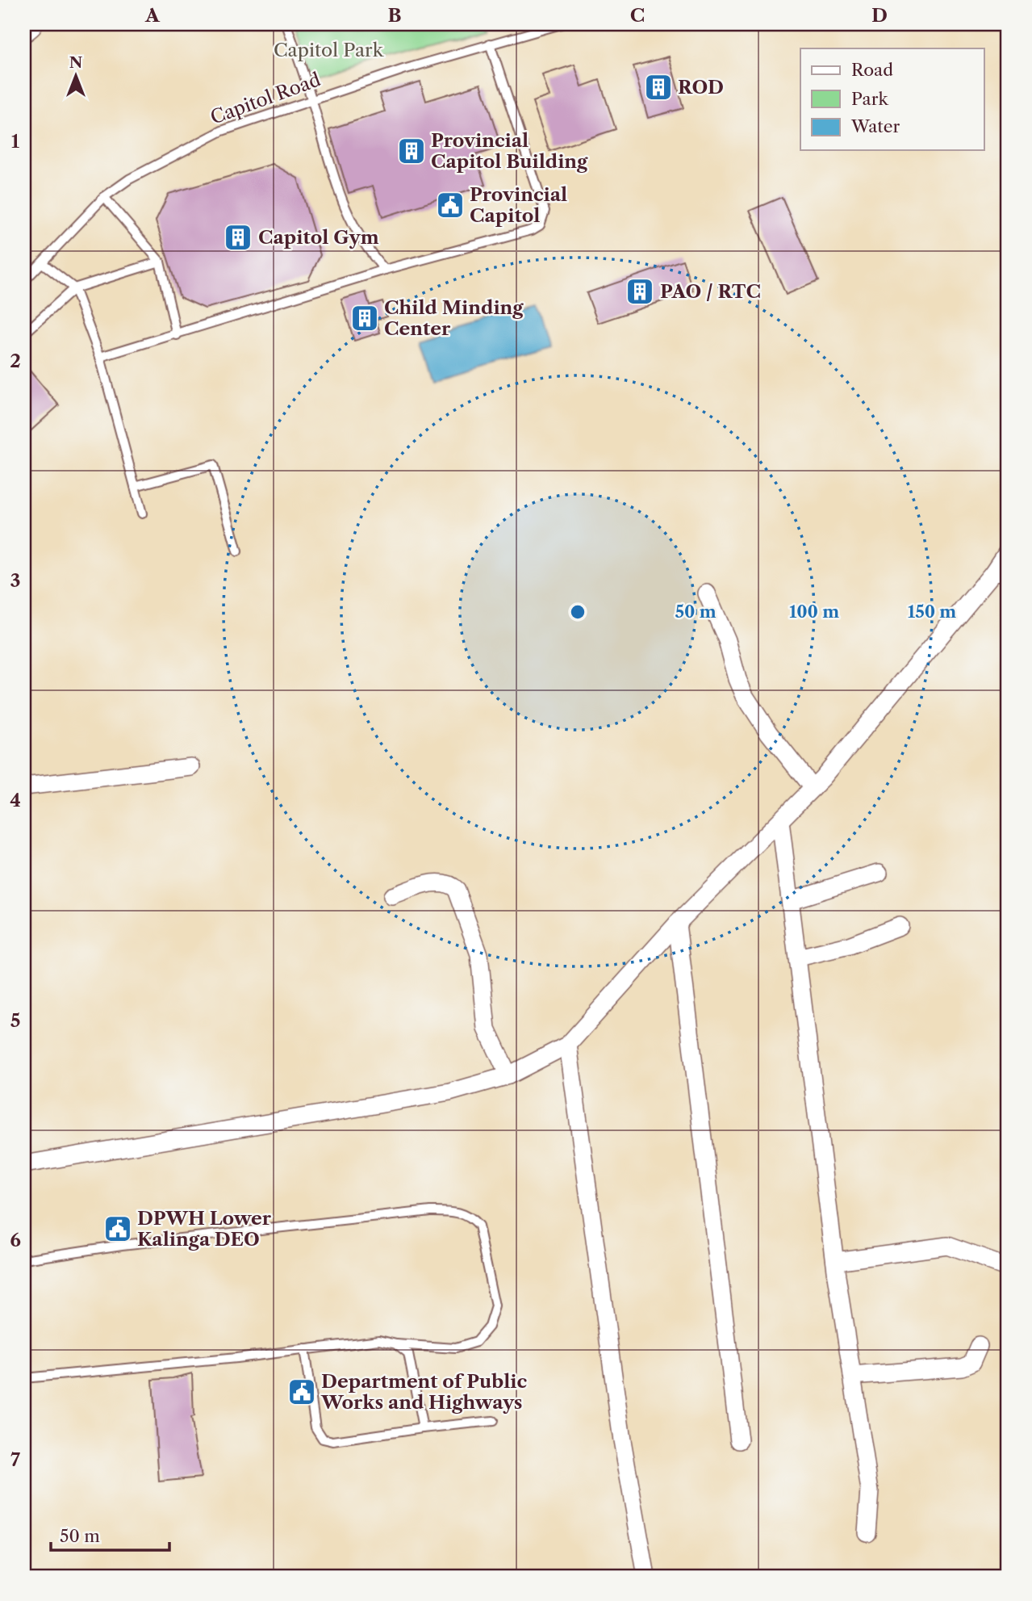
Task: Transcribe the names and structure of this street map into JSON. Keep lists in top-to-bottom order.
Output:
{
  "streets": {
    "lane": ["Capitol Road"]
  },
  "parks": ["Capitol Park"],
  "places": {
    "building": [
      "ROD",
      "Provincial Capitol Building",
      "Capitol Gym",
      "PAO / RTC",
      "Child Minding Center"
    ],
    "public building": ["Provincial Capitol", "DPWH Lower Kalinga DEO", "Department of Public Works and Highways"]
  },
  "legend": ["Road", "Park", "Water"],
  "scale_bar": "50 m",
  "north": "top",
  "grid": {
    "columns": [
      "A",
      "B",
      "C",
      "D"
    ],
    "rows": [
      "1",
      "2",
      "3",
      "4",
      "5",
      "6",
      "7"
    ]
  },
  "rings": ["50 m", "100 m", "150 m"]
}
